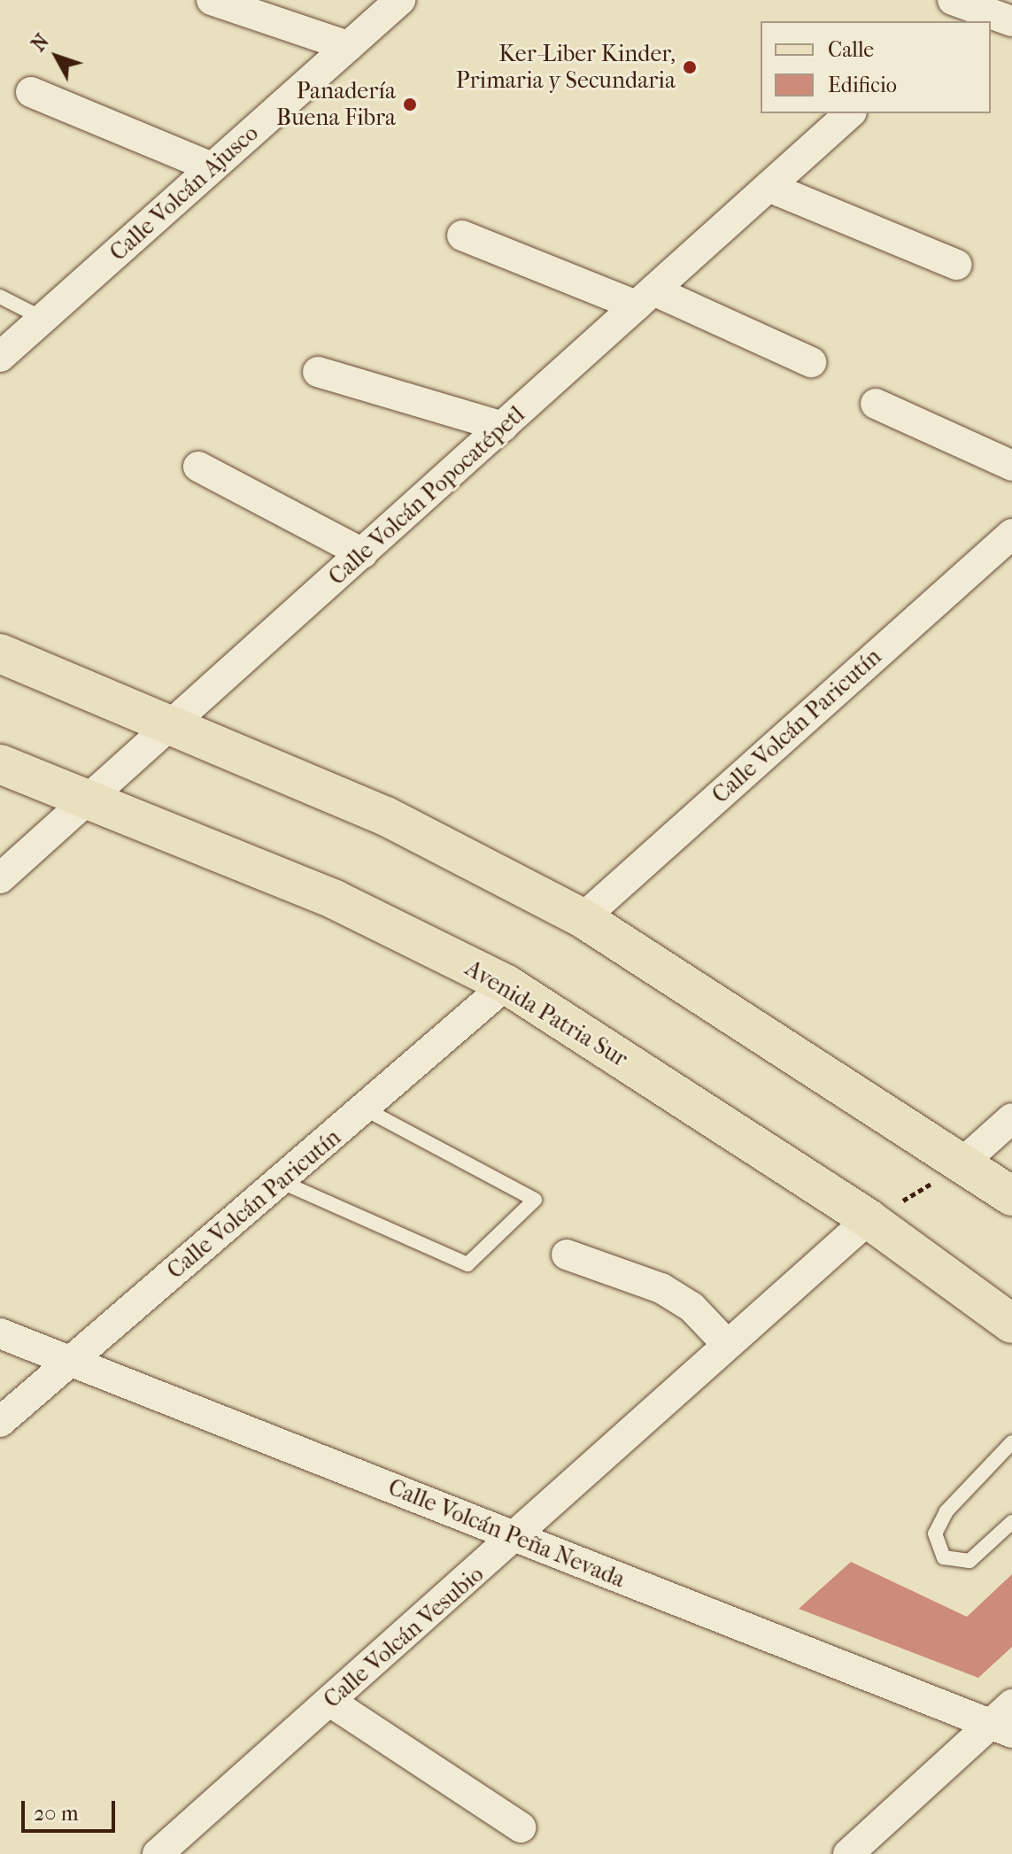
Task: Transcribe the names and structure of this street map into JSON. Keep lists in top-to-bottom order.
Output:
{
  "streets": {
    "main road": ["Avenida Patria Sur"],
    "street": [
      "Calle Volcán Ajusco",
      "Calle Volcán Popocatépetl",
      "Calle Volcán Paricutín",
      "Calle Volcán Peña Nevada",
      "Calle Volcán Vesubio"
    ]
  },
  "crossings": [
    ["Calle Volcán Popocatépetl", "Avenida Patria Sur"],
    ["Calle Volcán Paricutín", "Avenida Patria Sur"],
    ["Calle Volcán Paricutín", "Calle Volcán Peña Nevada"],
    ["Avenida Patria Sur", "Calle Volcán Vesubio"],
    ["Calle Volcán Peña Nevada", "Calle Volcán Vesubio"]
  ],
  "places": ["Ker-Liber Kinder, Primaria y Secundaria", "Panadería Buena Fibra"],
  "legend": ["Calle", "Edificio"],
  "scale_bar": "20 m",
  "north": "top left"
}
